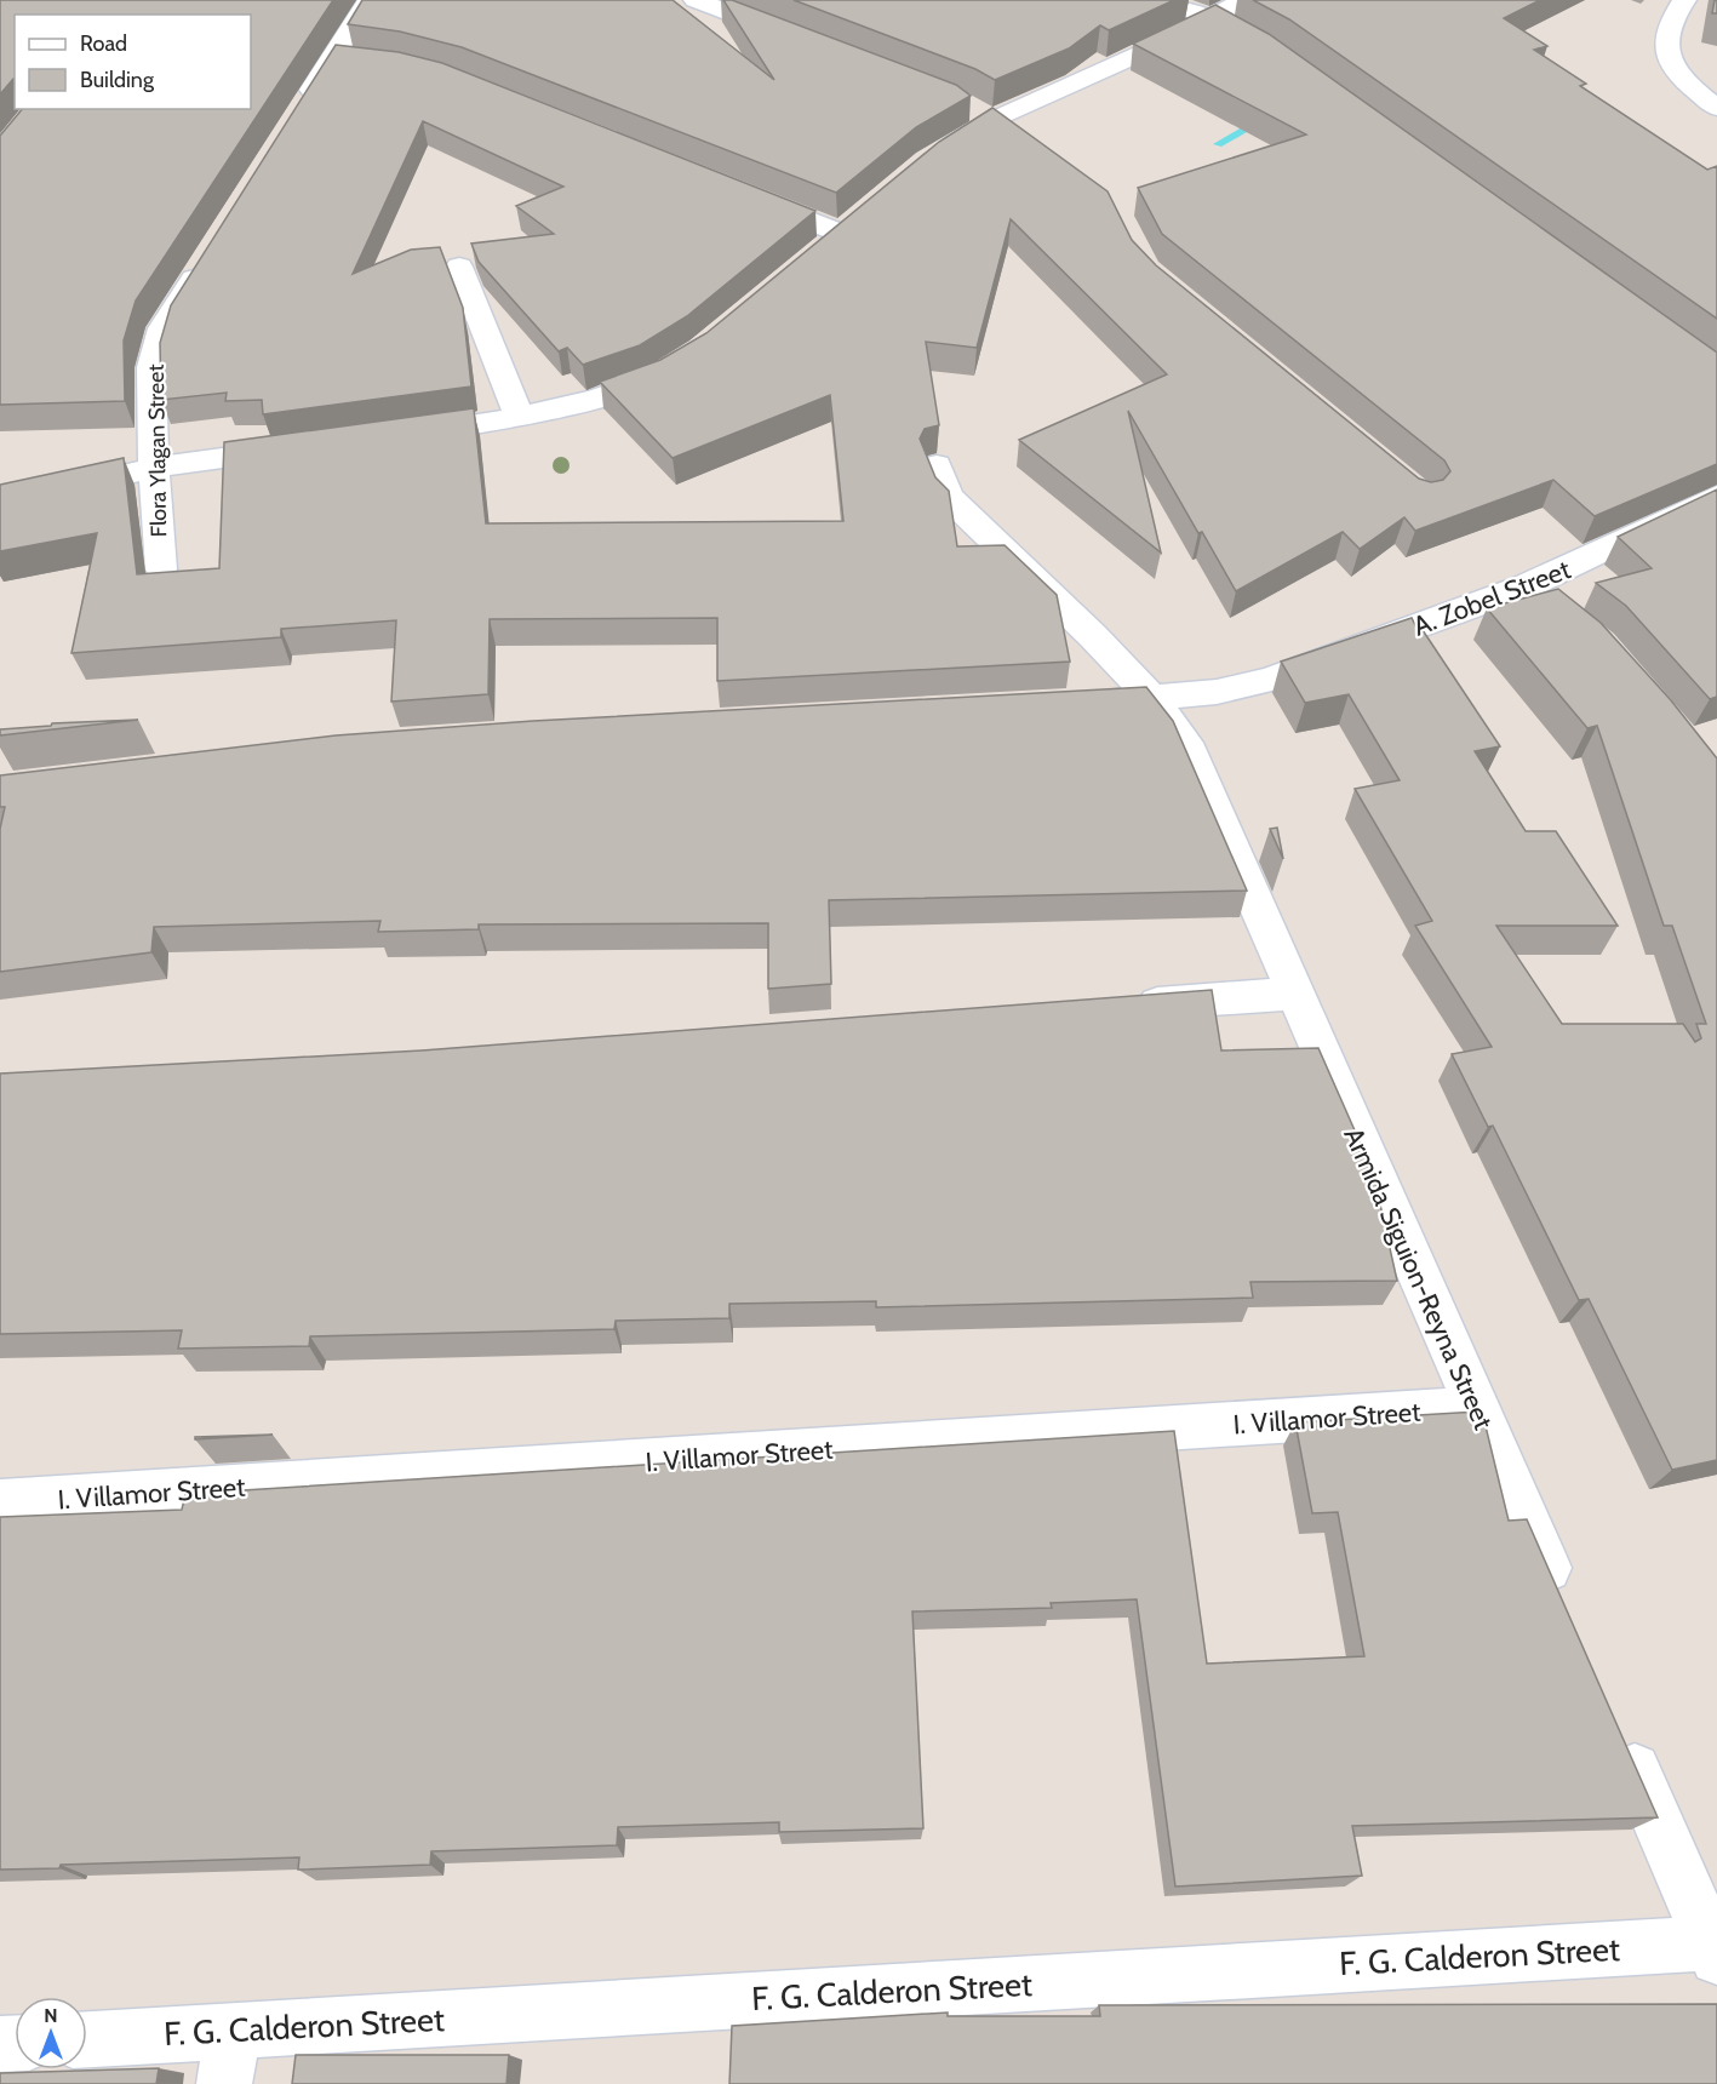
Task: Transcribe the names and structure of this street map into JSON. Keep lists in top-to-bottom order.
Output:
{
  "streets": {
    "street": [
      "Flora Ylagan Street",
      "A. Zobel Street",
      "Armida Siguion-Reyna Street",
      "I. Villamor Street",
      "F. G. Calderon Street"
    ]
  },
  "crossings": [
    ["A. Zobel Street", "Armida Siguion-Reyna Street"],
    ["Armida Siguion-Reyna Street", "I. Villamor Street"]
  ],
  "legend": ["Road", "Building"],
  "north": "top"
}
